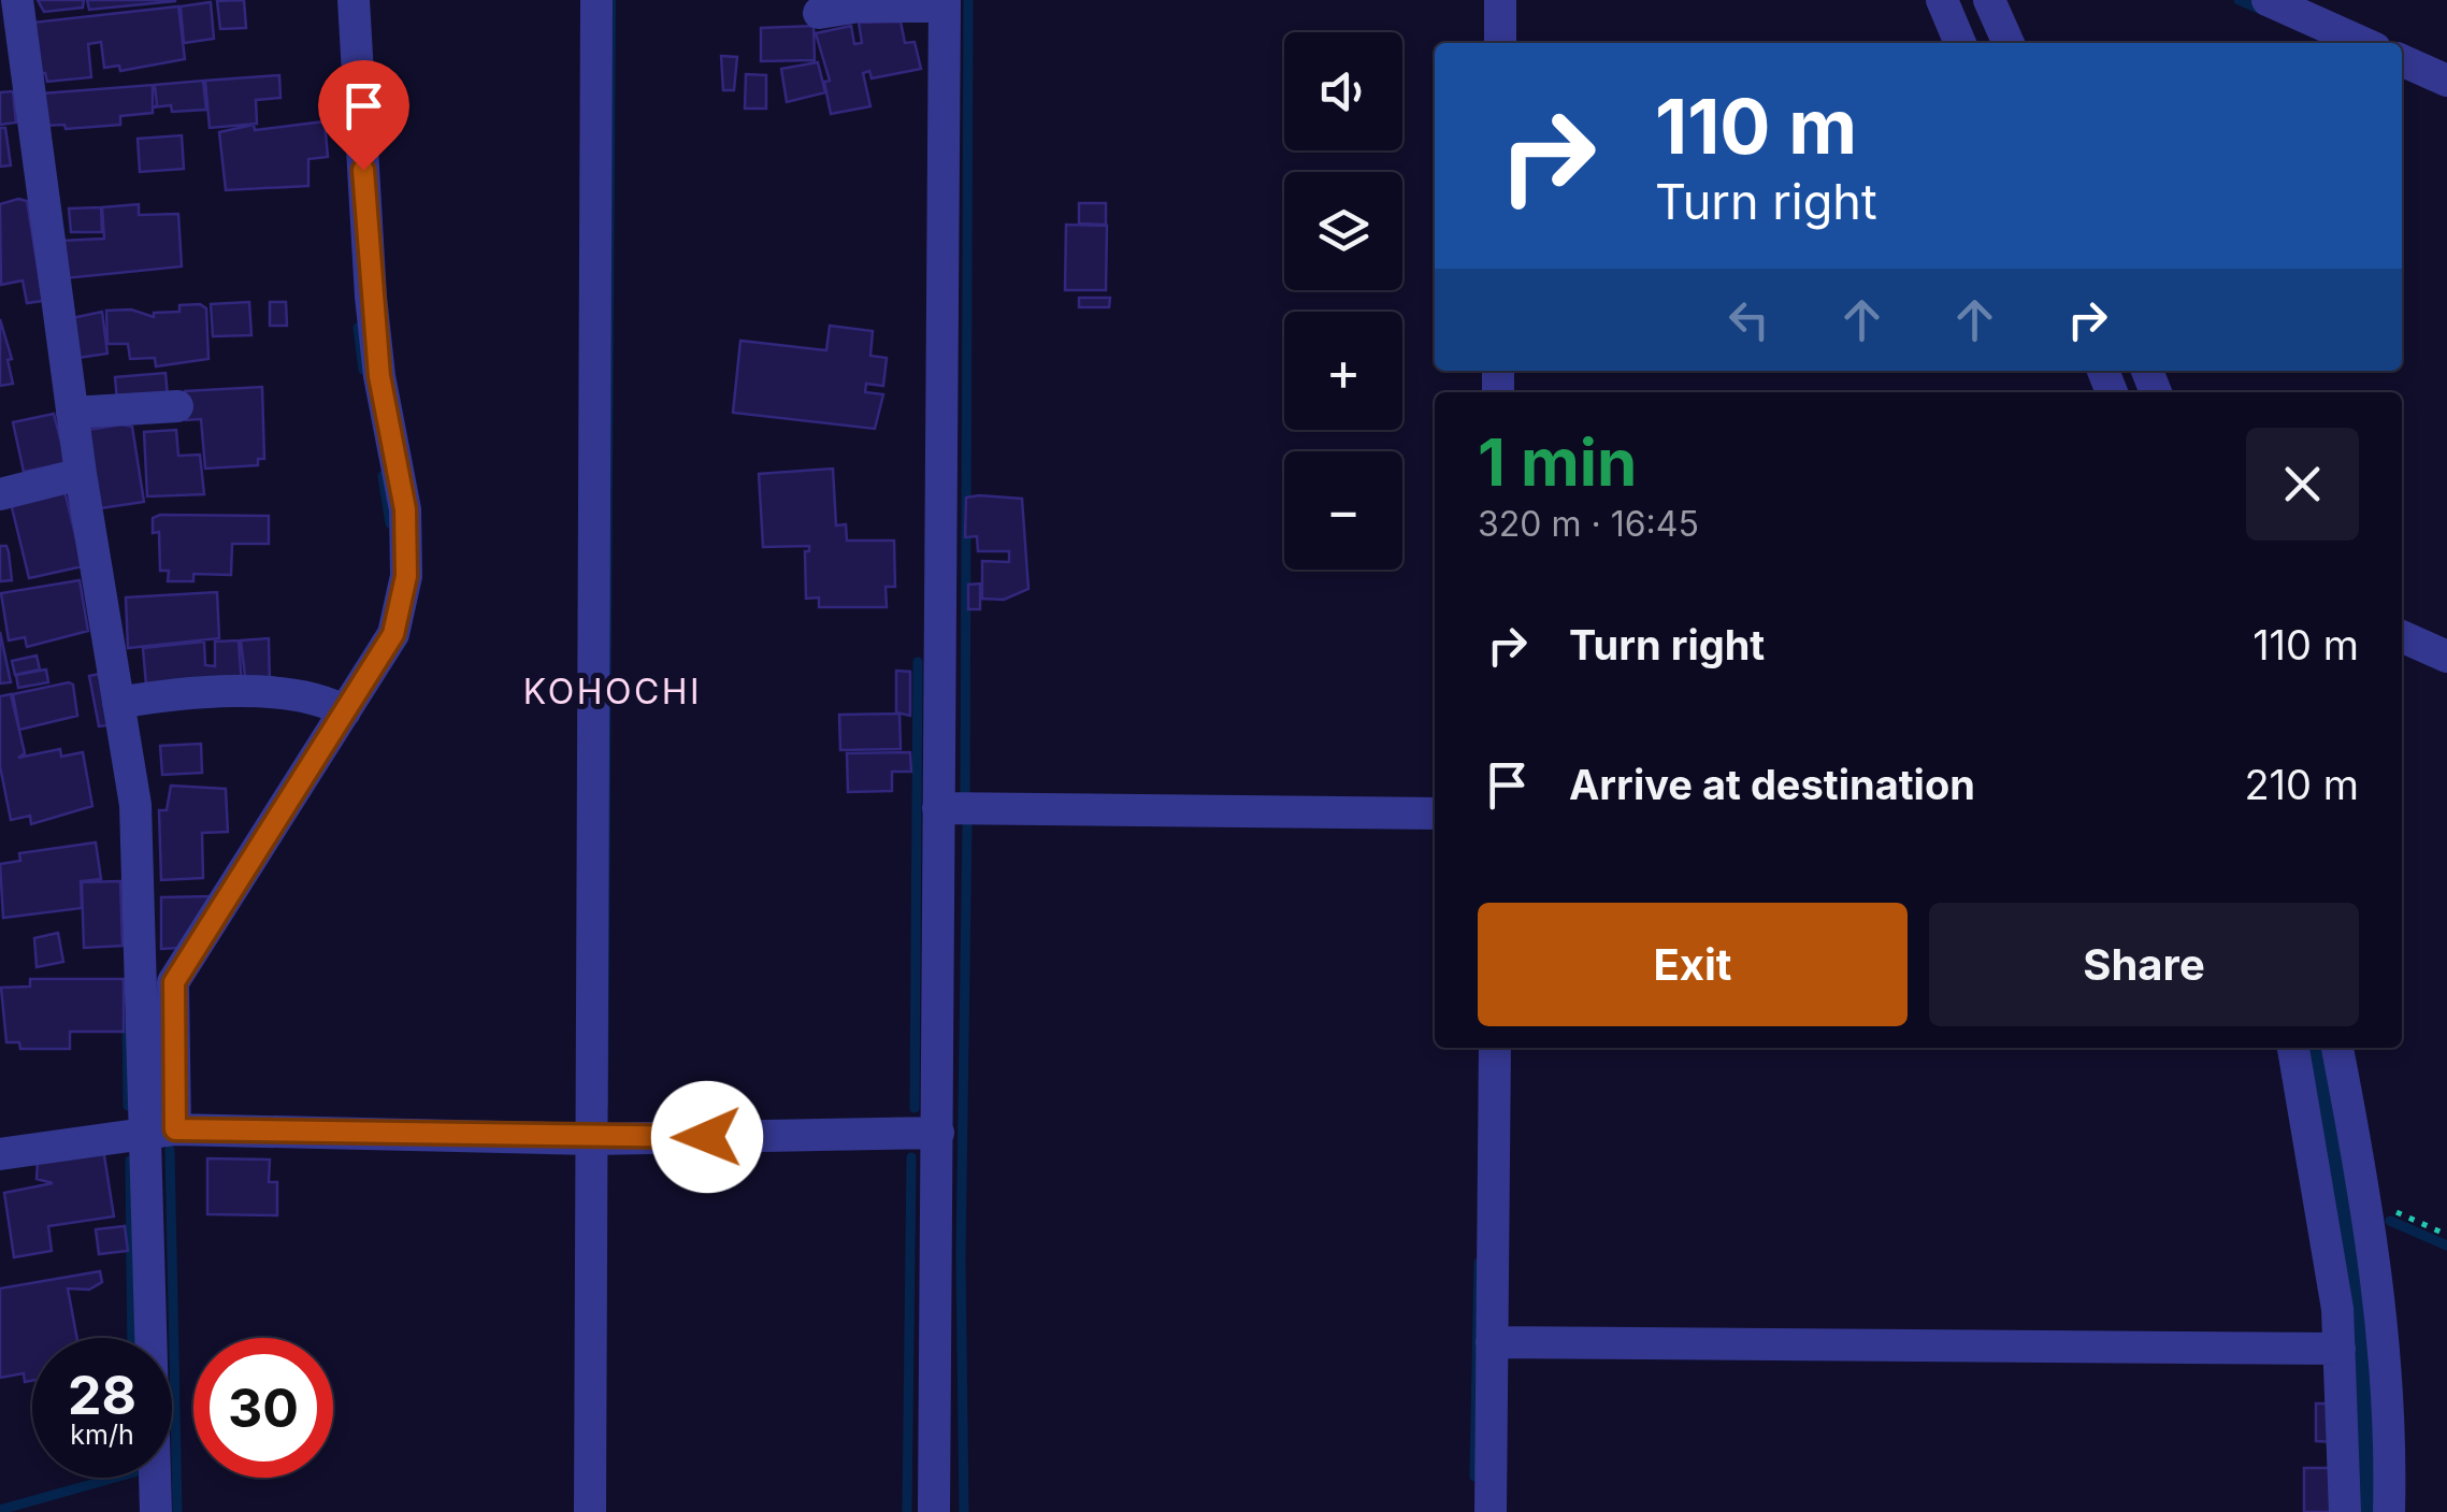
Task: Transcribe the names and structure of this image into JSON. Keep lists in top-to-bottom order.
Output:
{
  "districts": ["KOHOCHI"],
  "page": {
    "map_buttons": ["+", "−"],
    "turn": ["110 m", "Turn right"],
    "heading": ["1 min", "320 m · 16:45"],
    "list": [
      {
        "name": "Turn right",
        "value": "110 m"
      },
      {
        "name": "Arrive at destination",
        "value": "210 m"
      }
    ],
    "buttons": ["Exit", "Share"],
    "speed": "28 km/h",
    "limit": "30"
  }
}
